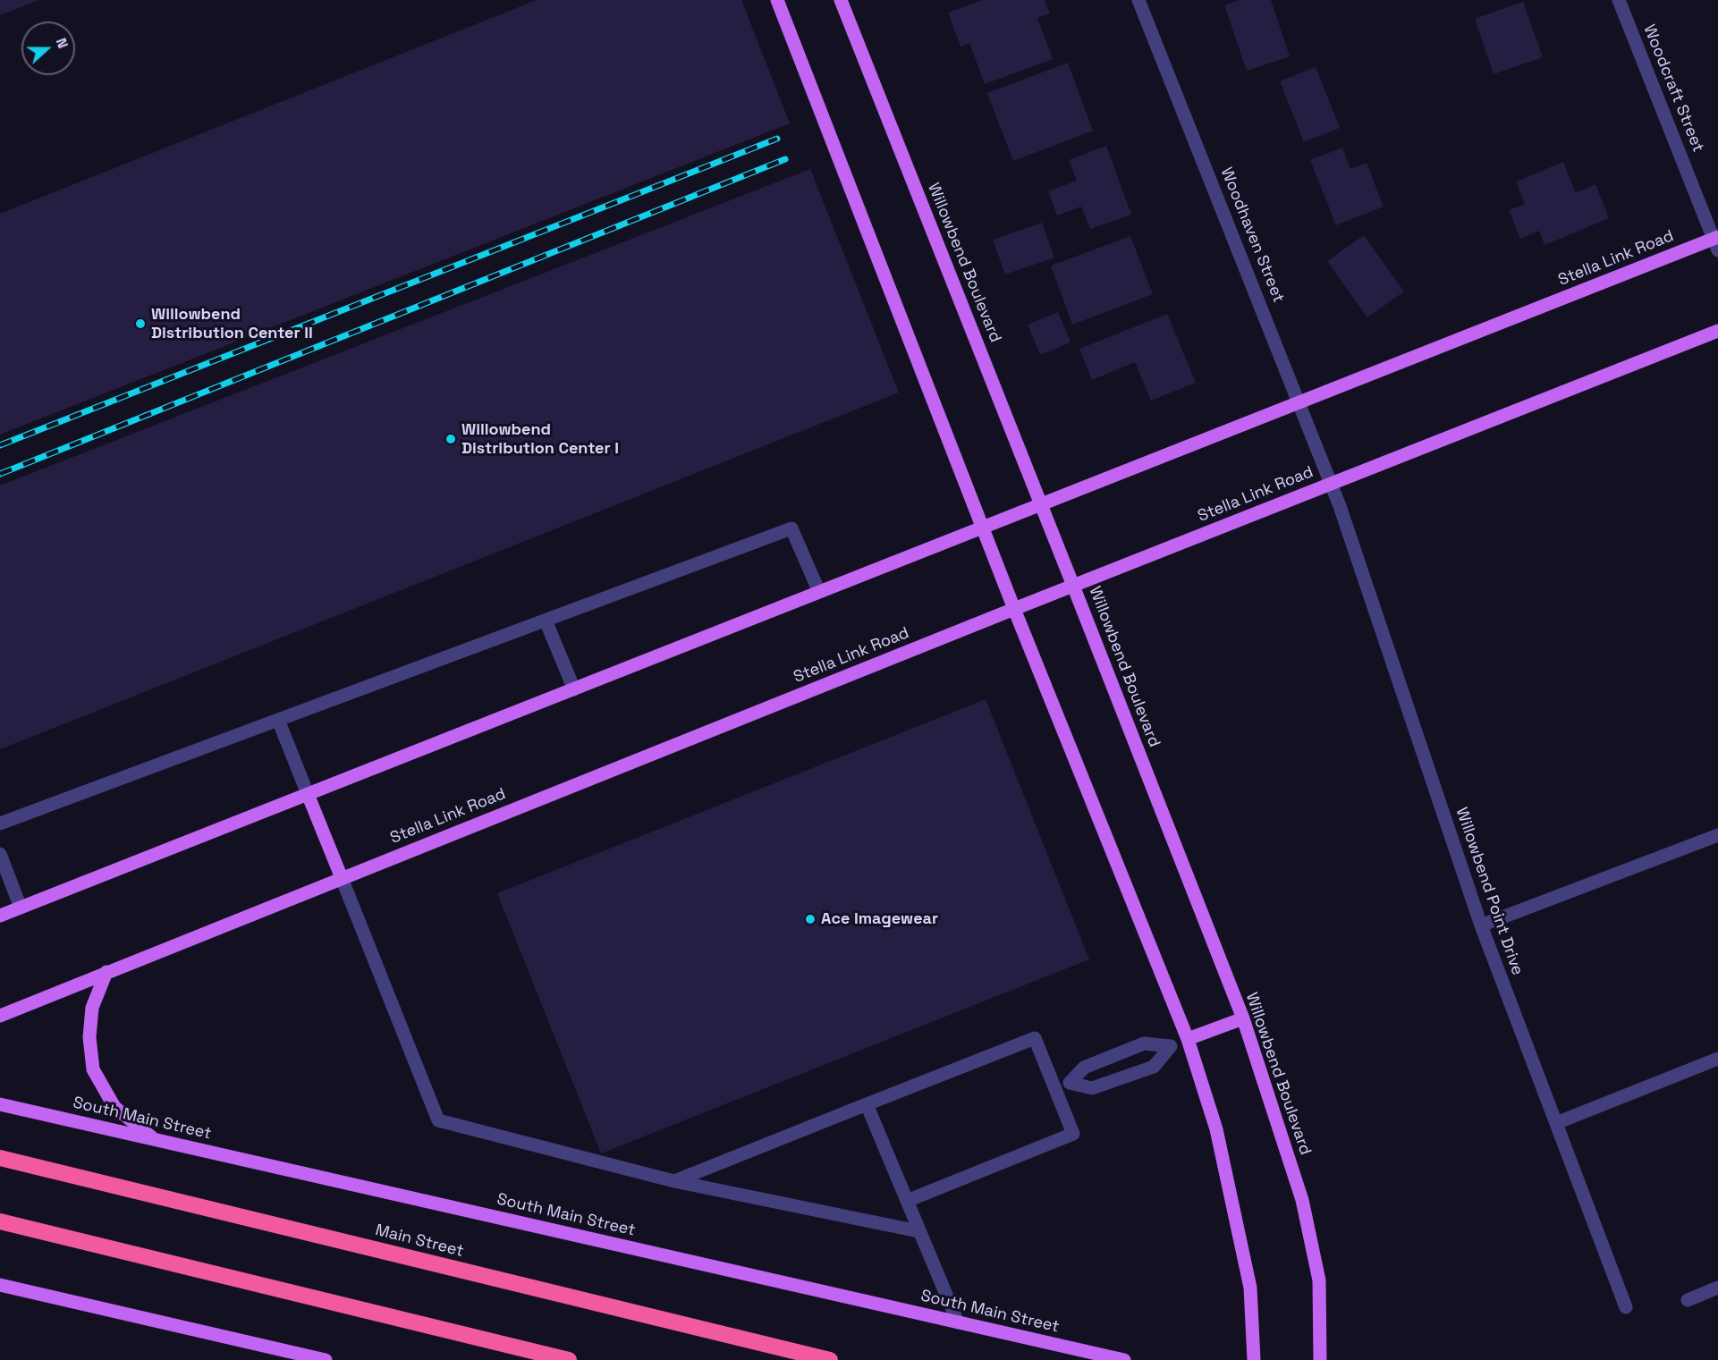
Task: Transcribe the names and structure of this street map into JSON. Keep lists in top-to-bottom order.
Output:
{
  "streets": {
    "highway": ["Main Street"],
    "main road": ["Stella Link Road", "Willowbend Boulevard", "South Main Street"],
    "street": ["Woodcraft Street", "Woodhaven Street", "Willowbend Point Drive"]
  },
  "crossings": [
    ["Woodcraft Street", "Stella Link Road"],
    ["Woodhaven Street", "Stella Link Road"],
    ["Woodhaven Street", "Willowbend Point Drive"],
    ["Stella Link Road", "Willowbend Boulevard"],
    ["Stella Link Road", "Willowbend Point Drive"]
  ],
  "places": ["Willowbend Distribution Center II", "Willowbend Distribution Center I", "Ace Imagewear"],
  "north": "right"
}
